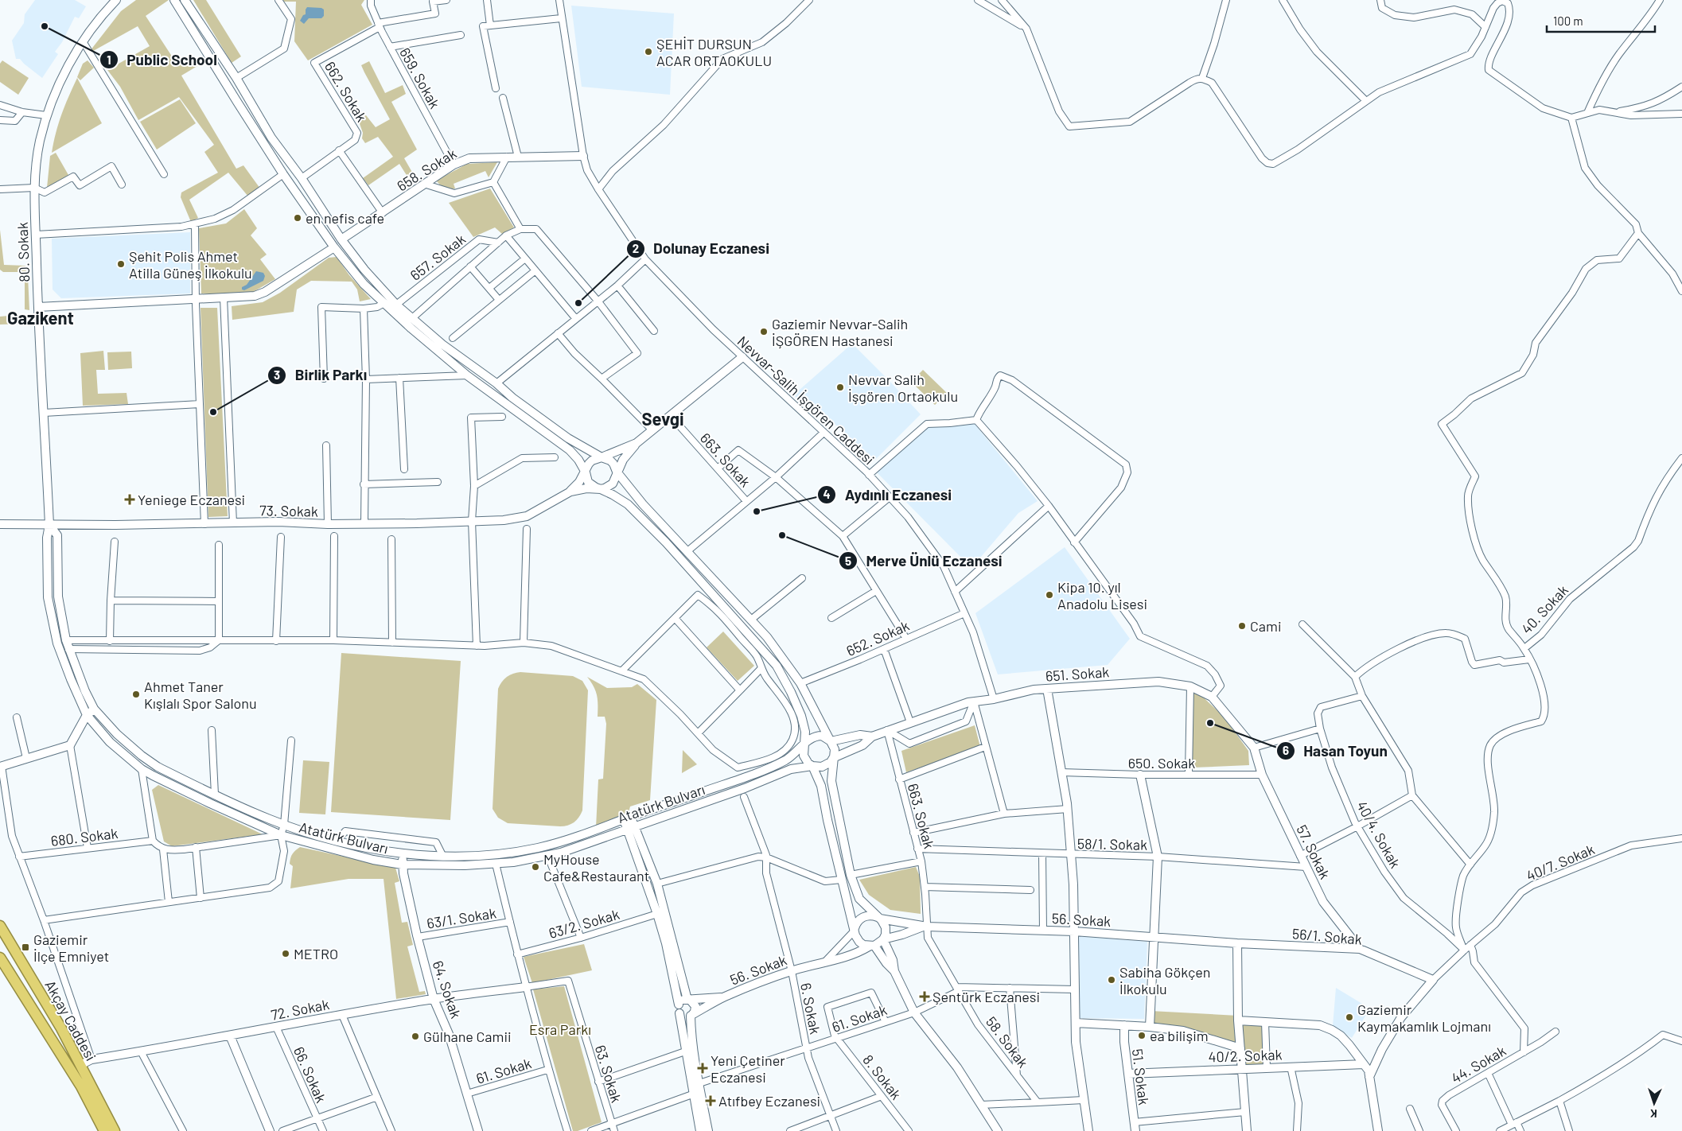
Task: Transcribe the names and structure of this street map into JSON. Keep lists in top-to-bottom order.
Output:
{
  "streets": {
    "highway": ["Akçay Caddesi"],
    "street": [
      "659. Sokak",
      "662. Sokak",
      "658. Sokak",
      "80. Sokak",
      "657. Sokak",
      "Nevvar-Salih İşgören Caddesi",
      "663. Sokak",
      "73. Sokak",
      "40. Sokak",
      "652. Sokak",
      "651. Sokak",
      "650. Sokak",
      "Atatürk Bulvarı",
      "40/4. Sokak",
      "680. Sokak",
      "58/1. Sokak",
      "57. Sokak",
      "40/7. Sokak",
      "63/1. Sokak",
      "56. Sokak",
      "63/2. Sokak",
      "56/1. Sokak",
      "64. Sokak",
      "6. Sokak",
      "72. Sokak",
      "61. Sokak",
      "58. Sokak",
      "40/2. Sokak",
      "44. Sokak",
      "63. Sokak",
      "66. Sokak",
      "8. Sokak",
      "51. Sokak"
    ]
  },
  "crossings": [
    ["659. Sokak", "662. Sokak"],
    ["659. Sokak", "658. Sokak"],
    ["658. Sokak", "Nevvar-Salih İşgören Caddesi"],
    ["80. Sokak", "73. Sokak"],
    ["80. Sokak", "Atatürk Bulvarı"],
    ["Nevvar-Salih İşgören Caddesi", "652. Sokak"],
    ["Nevvar-Salih İşgören Caddesi", "651. Sokak"],
    ["663. Sokak", "651. Sokak"],
    ["663. Sokak", "58/1. Sokak"],
    ["663. Sokak", "58. Sokak"],
    ["73. Sokak", "Atatürk Bulvarı"],
    ["651. Sokak", "Atatürk Bulvarı"],
    ["651. Sokak", "57. Sokak"],
    ["650. Sokak", "57. Sokak"],
    ["Atatürk Bulvarı", "64. Sokak"],
    ["40/4. Sokak", "40/7. Sokak"],
    ["58/1. Sokak", "57. Sokak"],
    ["57. Sokak", "56/1. Sokak"],
    ["63/1. Sokak", "64. Sokak"],
    ["56. Sokak", "56/1. Sokak"],
    ["56. Sokak", "6. Sokak"],
    ["56. Sokak", "58. Sokak"],
    ["64. Sokak", "72. Sokak"],
    ["64. Sokak", "61. Sokak"],
    ["6. Sokak", "61. Sokak"],
    ["72. Sokak", "Akçay Caddesi"],
    ["72. Sokak", "63. Sokak"],
    ["72. Sokak", "66. Sokak"],
    ["61. Sokak", "58. Sokak"],
    ["61. Sokak", "8. Sokak"],
    ["40/2. Sokak", "51. Sokak"]
  ],
  "districts": ["Gazikent", "Sevgi"],
  "parks": ["Esra Parkı"],
  "places": {
    "other": [
      "Public School",
      "ŞEHİT DURSUN ACAR ORTAOKULU",
      "en nefis cafe",
      "Şehit Polis Ahmet Atilla Güneş İlkokulu",
      "Dolunay Eczanesi",
      "Gaziemir Nevvar-Salih İŞGÖREN Hastanesi",
      "Nevvar Salih İşgören Ortaokulu",
      "Birlik Parkı",
      "Aydınlı Eczanesi",
      "Merve Ünlü Eczanesi",
      "Kipa 10. yıl Anadolu Lisesi",
      "Cami",
      "Ahmet Taner Kışlalı Spor Salonu",
      "Hasan Toyun",
      "MyHouse Cafe&Restaurant",
      "METRO",
      "Sabiha Gökçen İlkokulu",
      "Gaziemir Kaymakamlık Lojmanı",
      "ea bilişim",
      "Gülhane Camii"
    ],
    "health": [
      "Yeniege Eczanesi",
      "Şentürk Eczanesi",
      "Yeni Çetiner Eczanesi",
      "Atıfbey Eczanesi"
    ],
    "transit": ["Gaziemir İlçe Emniyet"]
  },
  "scale_bar": "100 m",
  "north": "bottom"
}
